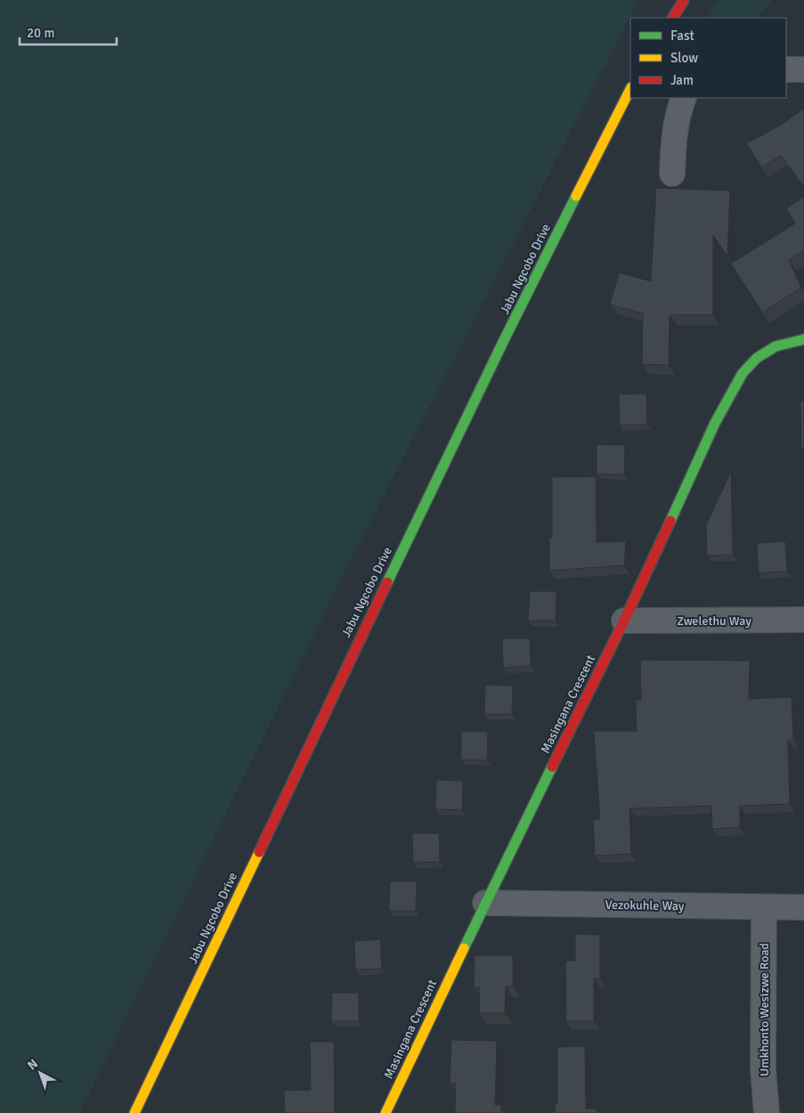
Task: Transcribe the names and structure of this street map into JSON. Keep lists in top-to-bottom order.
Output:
{
  "streets": {
    "main road": ["Jabu Ngcobo Drive", "Masingana Crescent"],
    "street": ["Zwelethu Way", "Vezokuhle Way", "Umkhonto Wesizwe Road"]
  },
  "crossings": [
    ["Zwelethu Way", "Masingana Crescent"],
    ["Masingana Crescent", "Vezokuhle Way"],
    ["Vezokuhle Way", "Umkhonto Wesizwe Road"]
  ],
  "legend": ["Fast", "Slow", "Jam"],
  "scale_bar": "20 m",
  "north": "top left"
}
